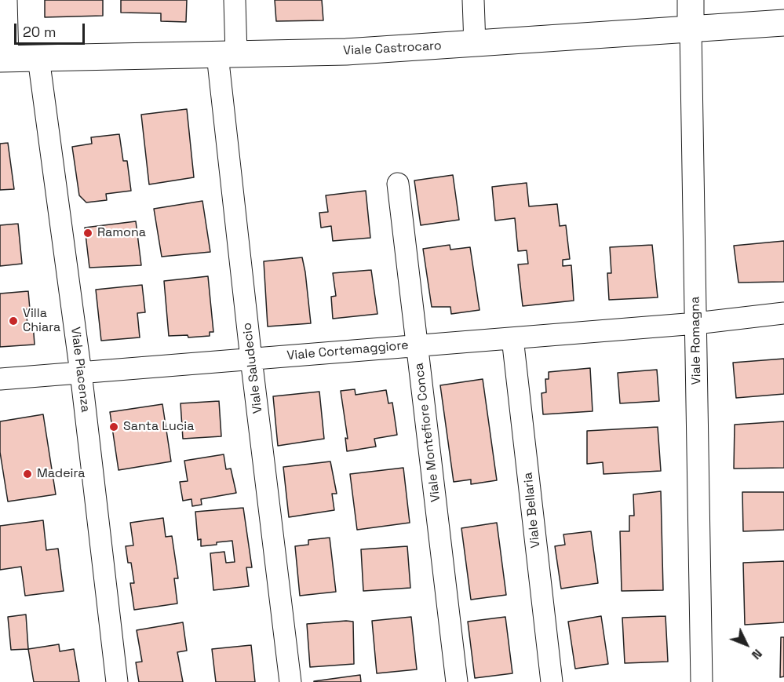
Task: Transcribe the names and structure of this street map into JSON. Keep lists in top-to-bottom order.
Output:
{
  "streets": {
    "street": [
      "Viale Castrocaro",
      "Viale Romagna",
      "Viale Cortemaggiore",
      "Viale Saludecio",
      "Viale Piacenza",
      "Viale Montefiore Conca",
      "Viale Bellaria"
    ]
  },
  "crossings": [
    ["Viale Castrocaro", "Viale Romagna"],
    ["Viale Castrocaro", "Viale Saludecio"],
    ["Viale Castrocaro", "Viale Piacenza"],
    ["Viale Romagna", "Viale Cortemaggiore"],
    ["Viale Cortemaggiore", "Viale Saludecio"],
    ["Viale Cortemaggiore", "Viale Piacenza"],
    ["Viale Cortemaggiore", "Viale Montefiore Conca"],
    ["Viale Cortemaggiore", "Viale Bellaria"]
  ],
  "places": [
    "Ramona",
    "Villa Chiara",
    "Santa Lucia",
    "Madeira"
  ],
  "scale_bar": "20 m",
  "north": "bottom right"
}
